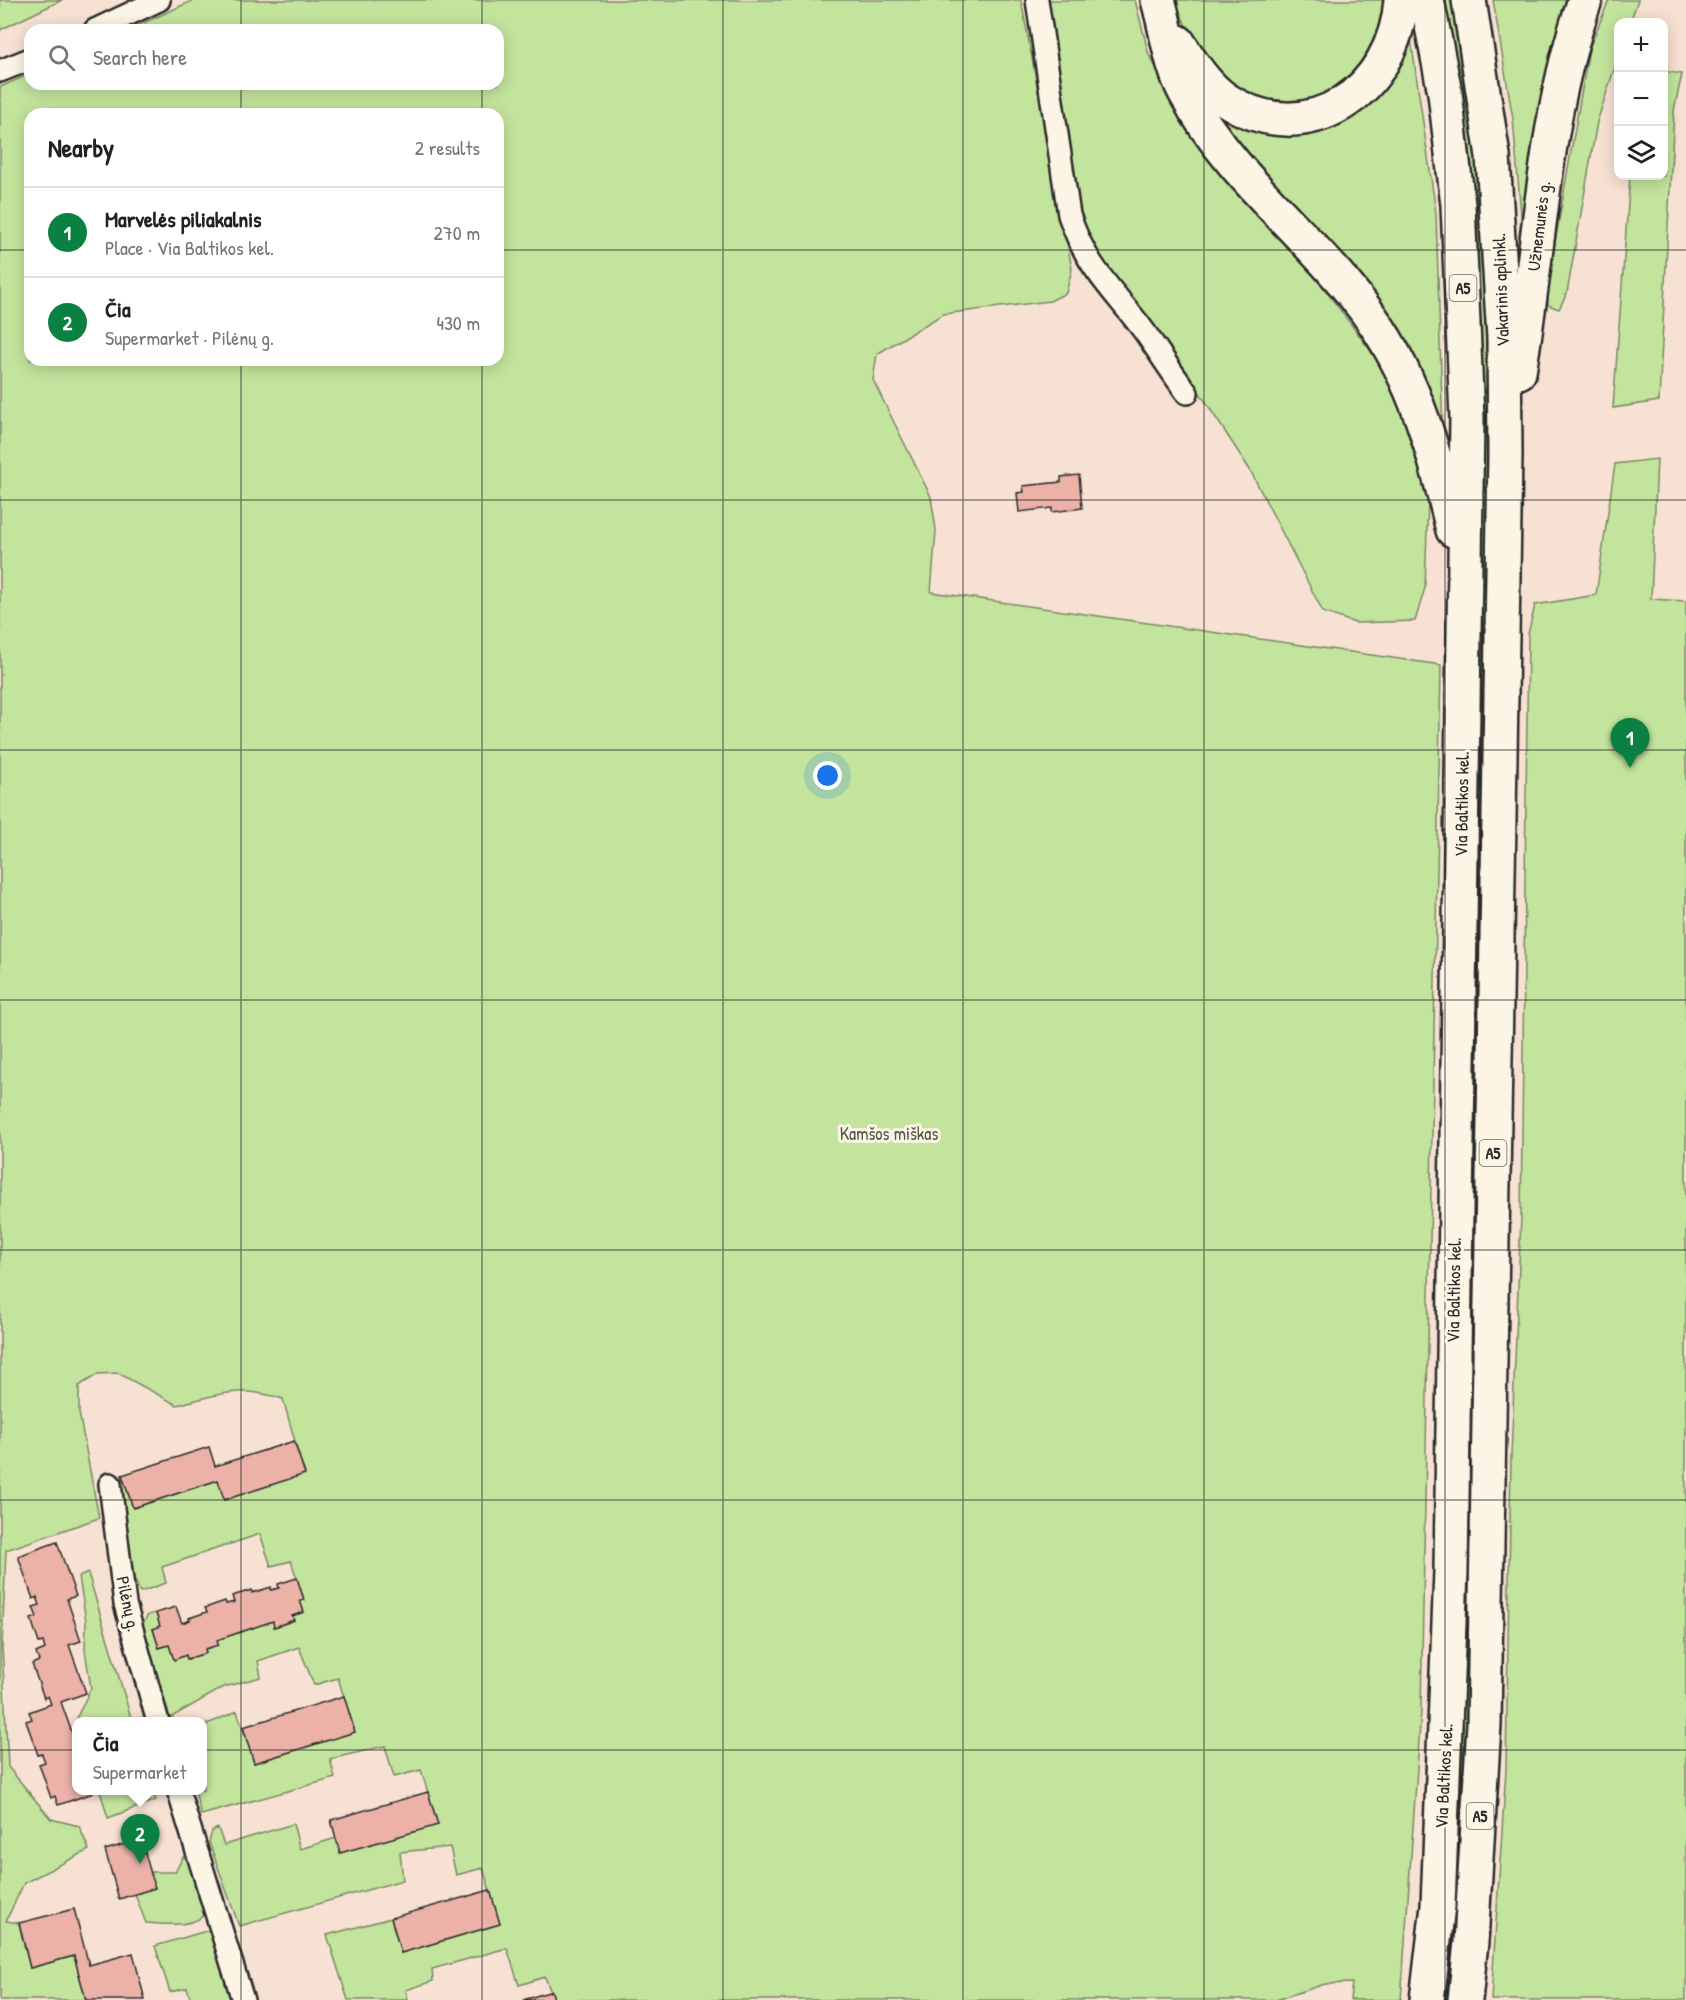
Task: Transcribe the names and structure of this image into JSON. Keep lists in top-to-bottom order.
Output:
{
  "streets": {
    "highway": [
      "Užnemunės g.",
      "A5",
      "Vakarinis aplinkl.",
      "Via Baltikos kel."
    ],
    "street": ["Pilėnų g."]
  },
  "crossings": [
    ["Užnemunės g.", "Vakarinis aplinkl."],
    ["A5", "Via Baltikos kel."],
    ["Vakarinis aplinkl.", "Via Baltikos kel."]
  ],
  "parks": ["Kamšos miškas"],
  "page": {
    "map_buttons": ["+", "−"],
    "search": "Search here",
    "heading": ["Nearby", "2 results"],
    "list": [
      {
        "mark": "1",
        "name": "Marvelės piliakalnis",
        "note": "Place · Via Baltikos kel.",
        "value": "270 m"
      },
      {
        "mark": "2",
        "name": "Čia",
        "note": "Supermarket · Pilėnų g.",
        "value": "430 m"
      }
    ],
    "pins": ["1", "2"],
    "popup": ["Čia", "Supermarket"]
  }
}
